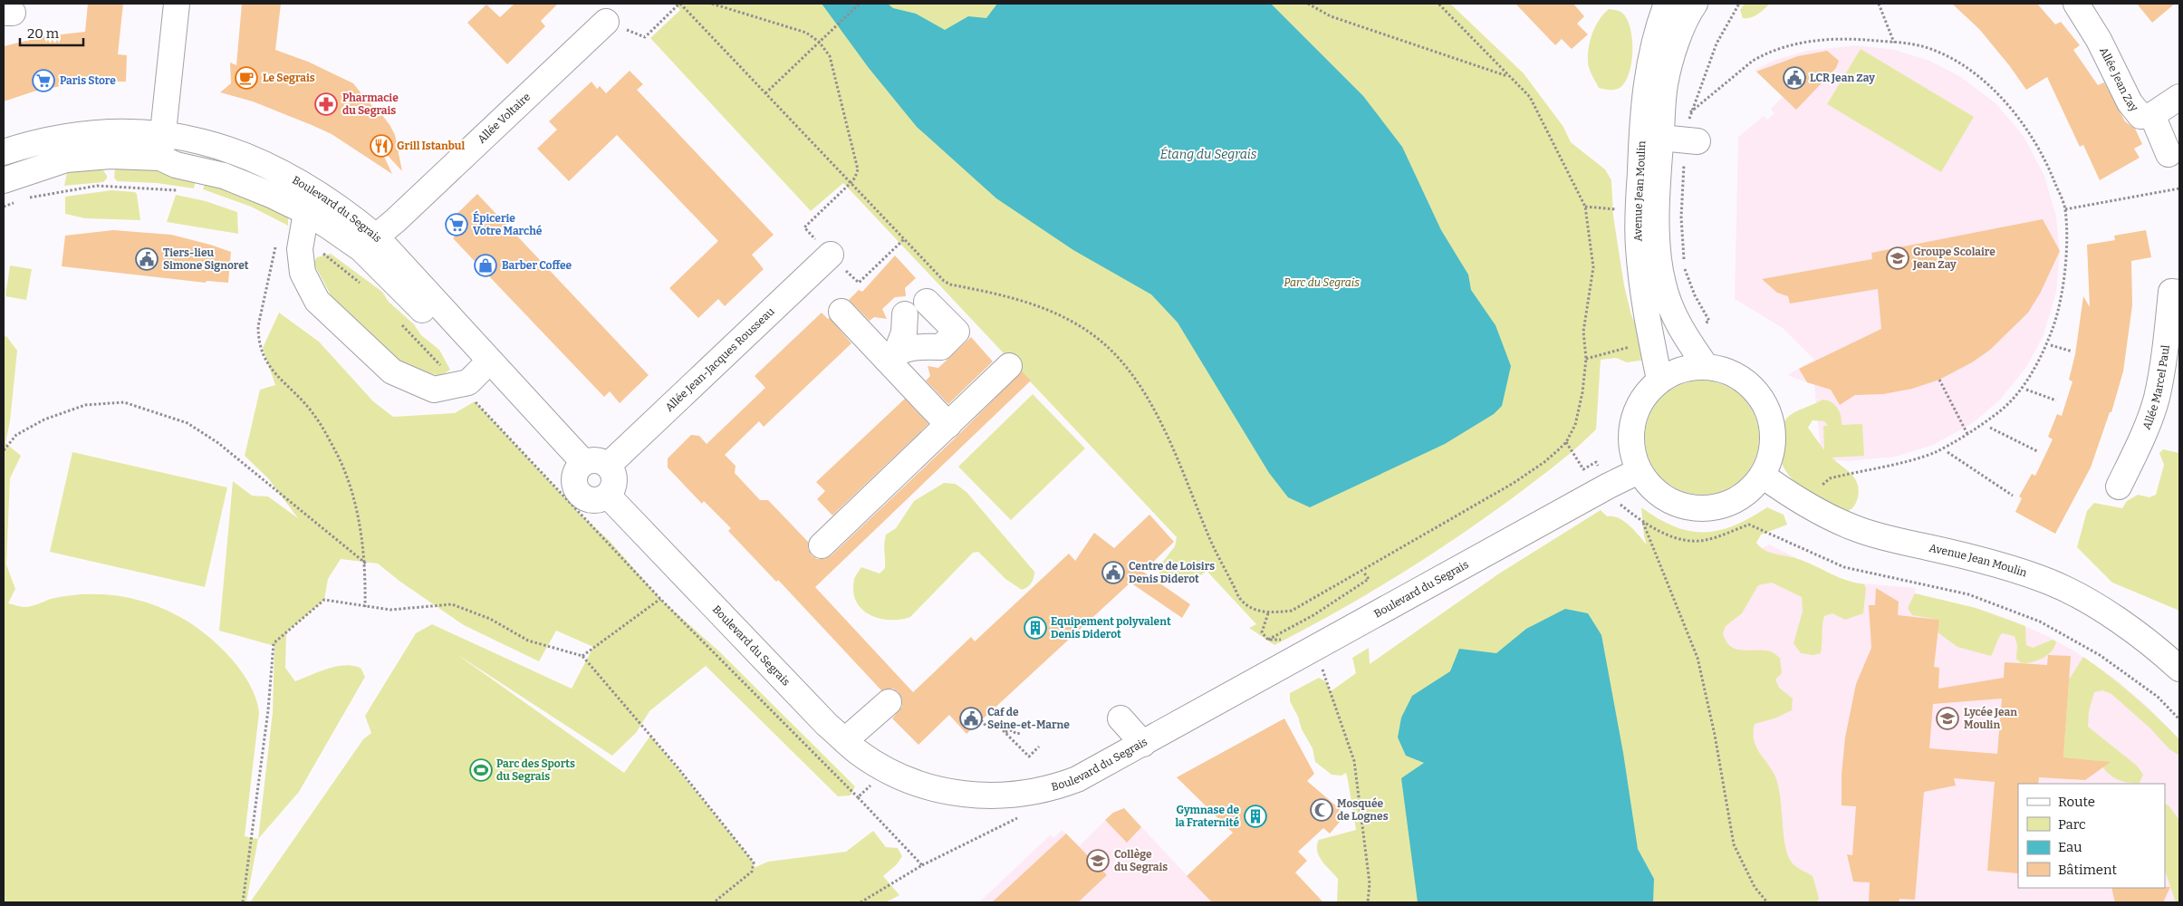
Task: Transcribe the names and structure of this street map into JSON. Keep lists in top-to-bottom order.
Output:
{
  "streets": {
    "street": [
      "Allée Jean Zay",
      "Allée Voltaire",
      "Avenue Jean Moulin",
      "Boulevard du Segrais",
      "Allée Jean-Jacques Rousseau",
      "Allée Marcel Paul"
    ]
  },
  "crossings": [
    ["Allée Voltaire", "Boulevard du Segrais"],
    ["Avenue Jean Moulin", "Boulevard du Segrais"],
    ["Boulevard du Segrais", "Allée Jean-Jacques Rousseau"]
  ],
  "water": ["Étang du Segrais"],
  "parks": ["Parc du Segrais"],
  "places": {
    "cafe": ["Le Segrais"],
    "public building": [
      "LCR Jean Zay",
      "Tiers-lieu Simone Signoret",
      "Centre de Loisirs Denis Diderot",
      "Caf de Seine-et-Marne"
    ],
    "supermarket": ["Paris Store", "Épicerie Votre Marché"],
    "pharmacy": ["Pharmacie du Segrais"],
    "restaurant": ["Grill Istanbul"],
    "school or university": ["Groupe Scolaire Jean Zay", "Lycée Jean Moulin", "Collège du Segrais"],
    "shop": ["Barber Coffee"],
    "building": ["Equipement polyvalent Denis Diderot", "Gymnase de la Fraternité"],
    "sports": ["Parc des Sports du Segrais"],
    "mosque": ["Mosquée de Lognes"]
  },
  "legend": [
    "Route",
    "Parc",
    "Eau",
    "Bâtiment"
  ],
  "scale_bar": "20 m"
}
